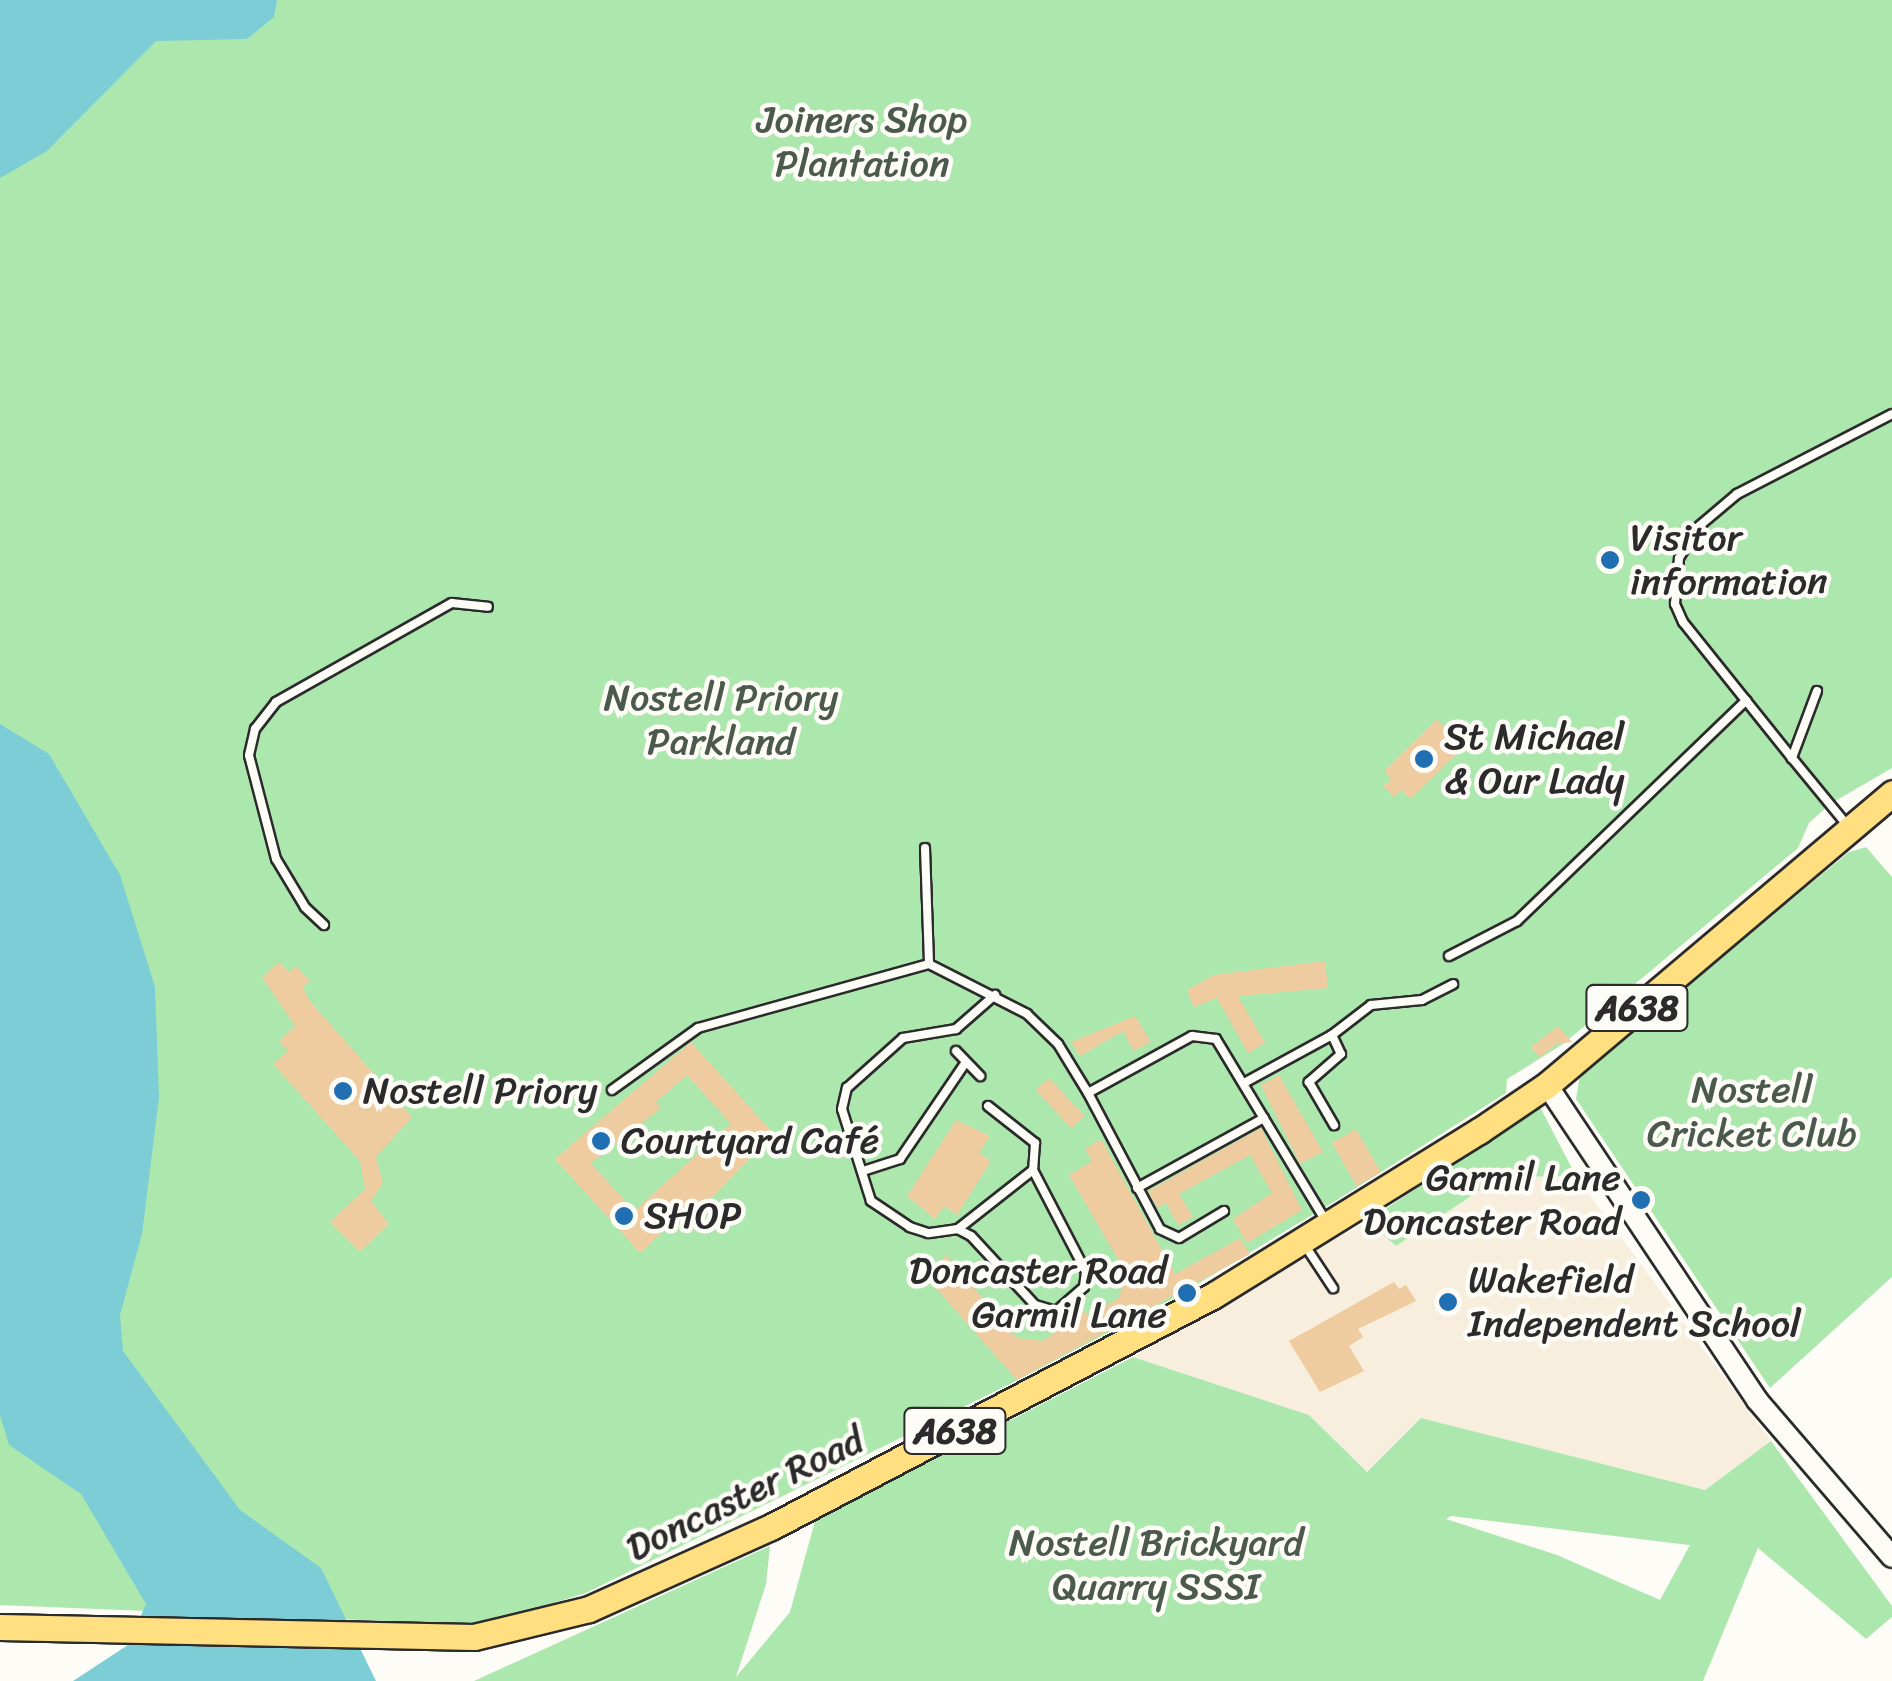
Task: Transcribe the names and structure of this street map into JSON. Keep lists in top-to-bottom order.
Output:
{
  "streets": {
    "highway": ["A638", "Doncaster Road"]
  },
  "crossings": [
    ["A638", "Doncaster Road"]
  ],
  "parks": [
    "Joiners Shop Plantation",
    "Nostell Priory Parkland",
    "Nostell Cricket Club",
    "Nostell Brickyard Quarry SSSI"
  ],
  "places": [
    "Visitor information",
    "St Michael & Our Lady",
    "Nostell Priory",
    "Courtyard Café",
    "Garmil Lane Doncaster Road",
    "SHOP",
    "Doncaster Road Garmil Lane",
    "Wakefield Independent School"
  ]
}
